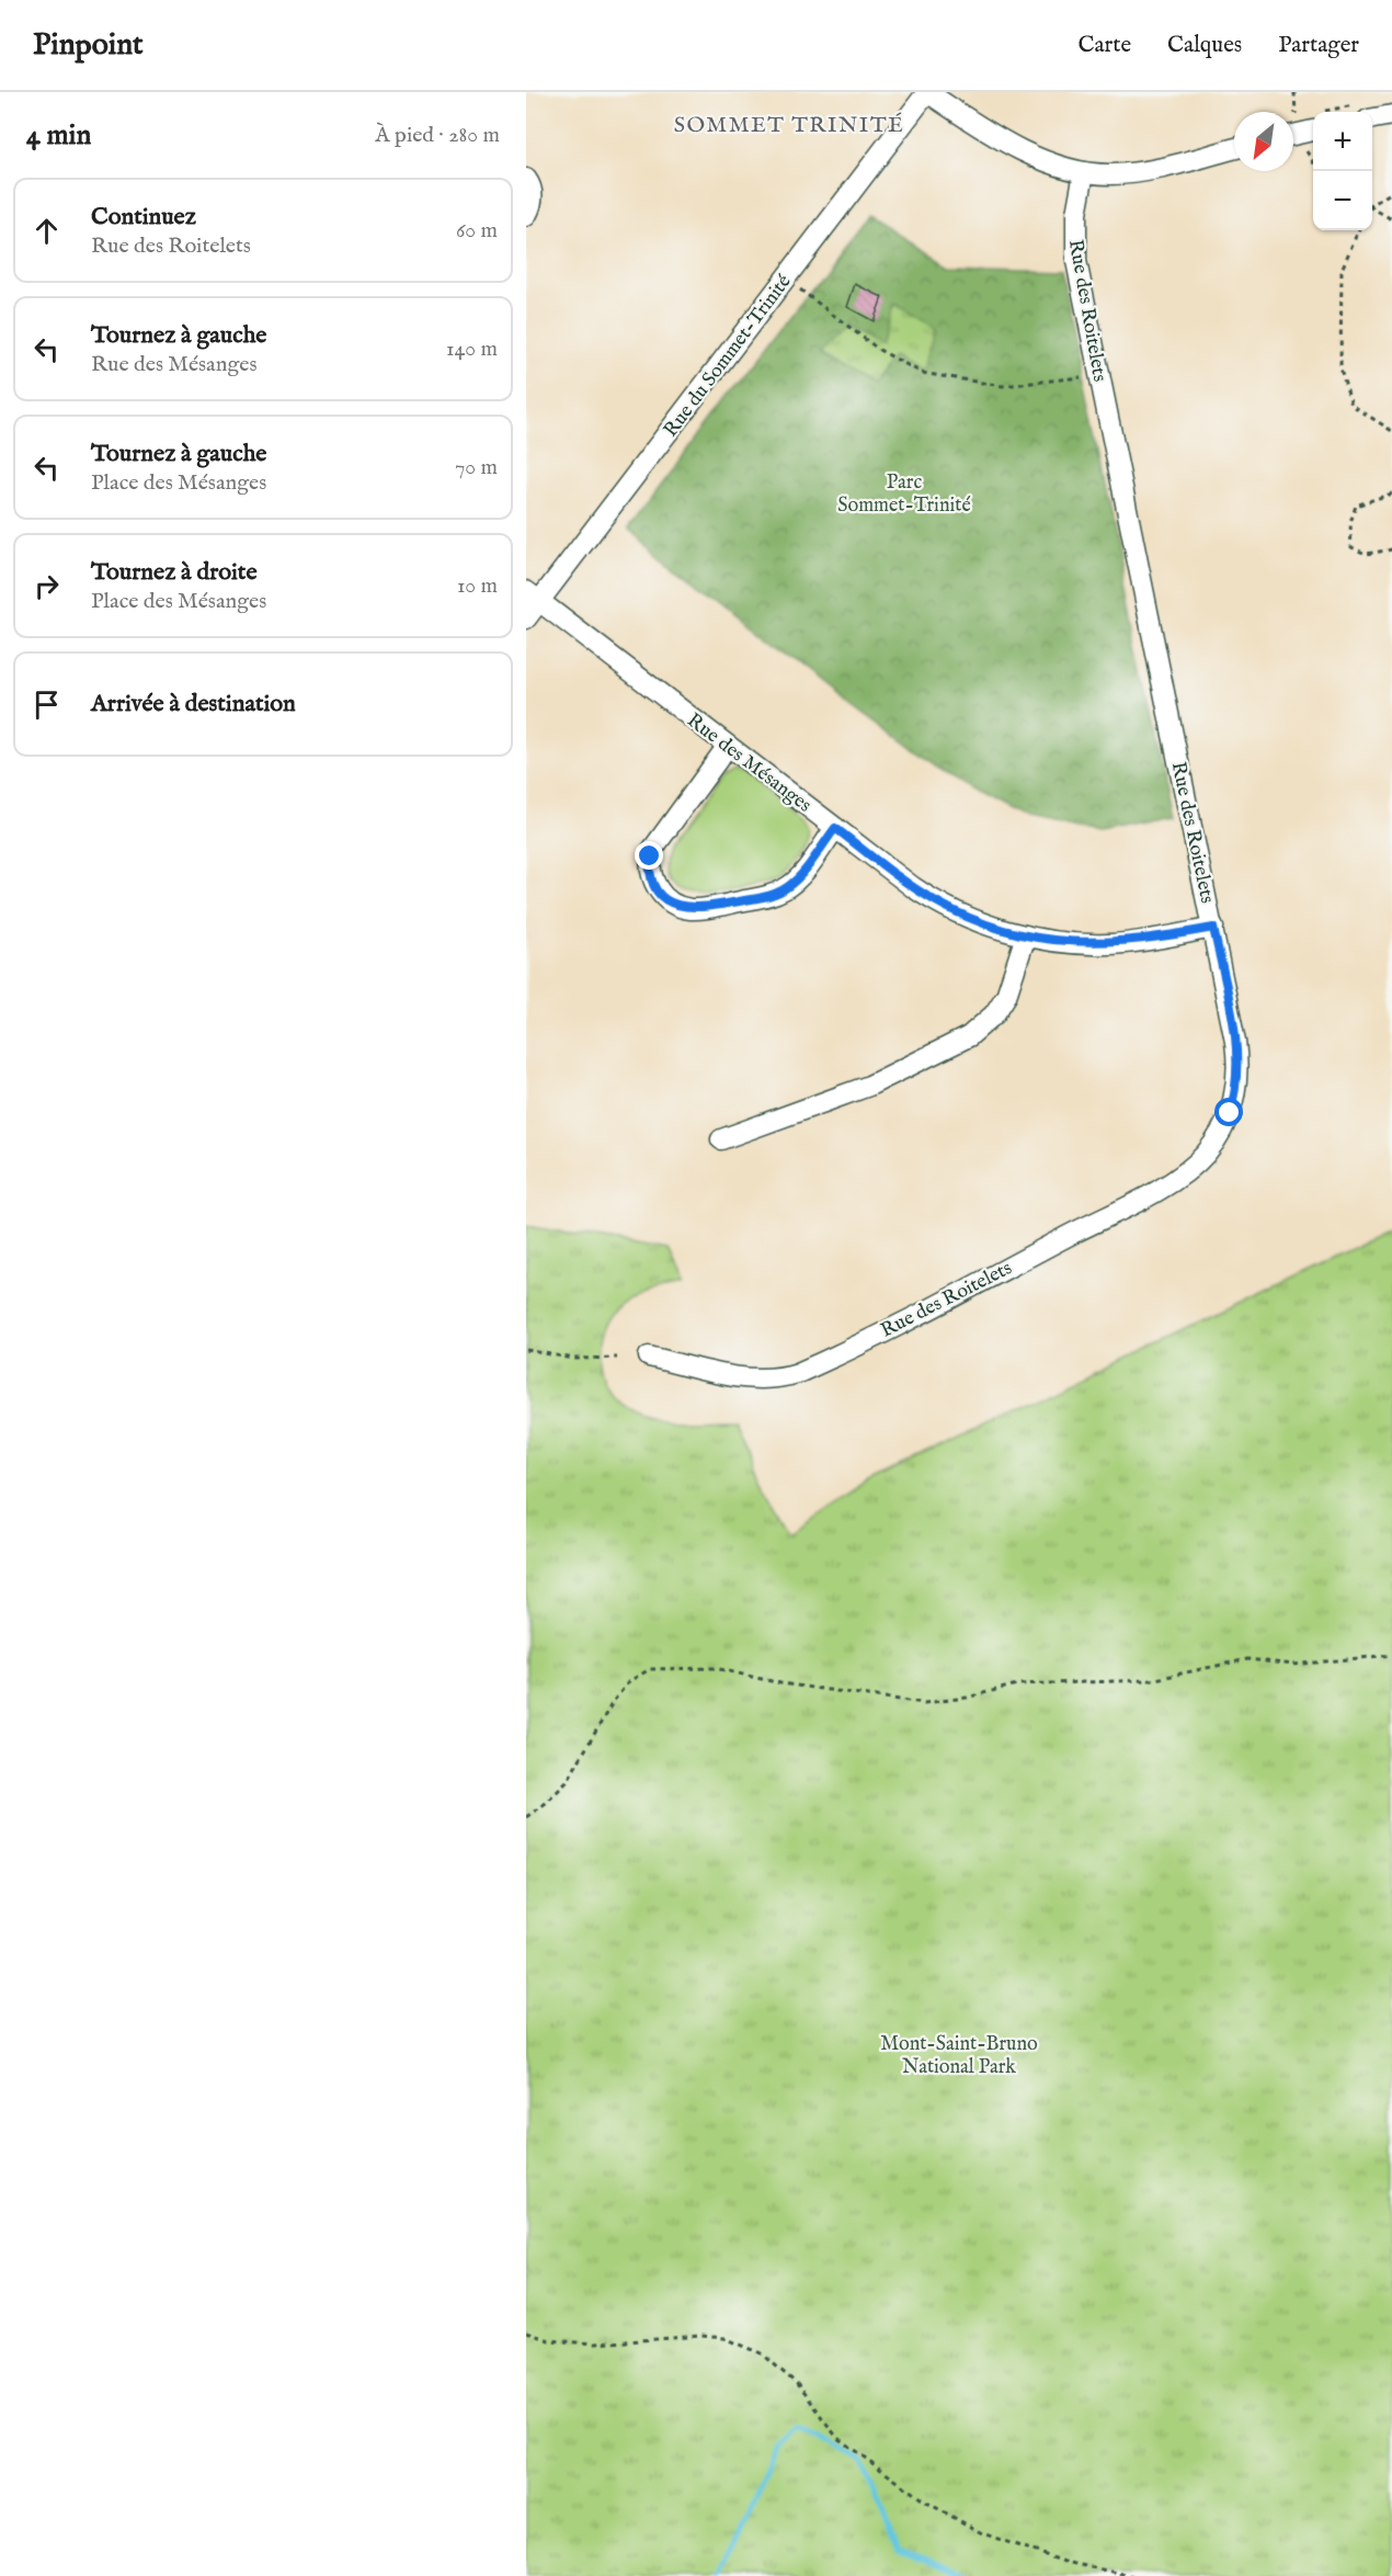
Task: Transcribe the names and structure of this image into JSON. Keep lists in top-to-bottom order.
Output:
{
  "streets": {
    "street": ["Rue des Roitelets", "Rue du Sommet-Trinité", "Rue des Mésanges"]
  },
  "crossings": [
    ["Rue des Roitelets", "Rue des Mésanges"],
    ["Rue du Sommet-Trinité", "Rue des Mésanges"]
  ],
  "districts": ["SOMMET TRINITÉ"],
  "parks": ["Parc Sommet-Trinité", "Mont-Saint-Bruno National Park"],
  "north": "bottom left",
  "page": {
    "header": "Pinpoint",
    "nav": ["Carte", "Calques", "Partager"],
    "heading": ["4 min", "À pied · 280 m"],
    "map_buttons": ["+", "−"],
    "list": [
      ["Continuez", "Rue des Roitelets", "60 m"],
      ["Tournez à gauche", "Rue des Mésanges", "140 m"],
      ["Tournez à gauche", "Place des Mésanges", "70 m"],
      ["Tournez à droite", "Place des Mésanges", "10 m"],
      "Arrivée à destination"
    ]
  }
}
